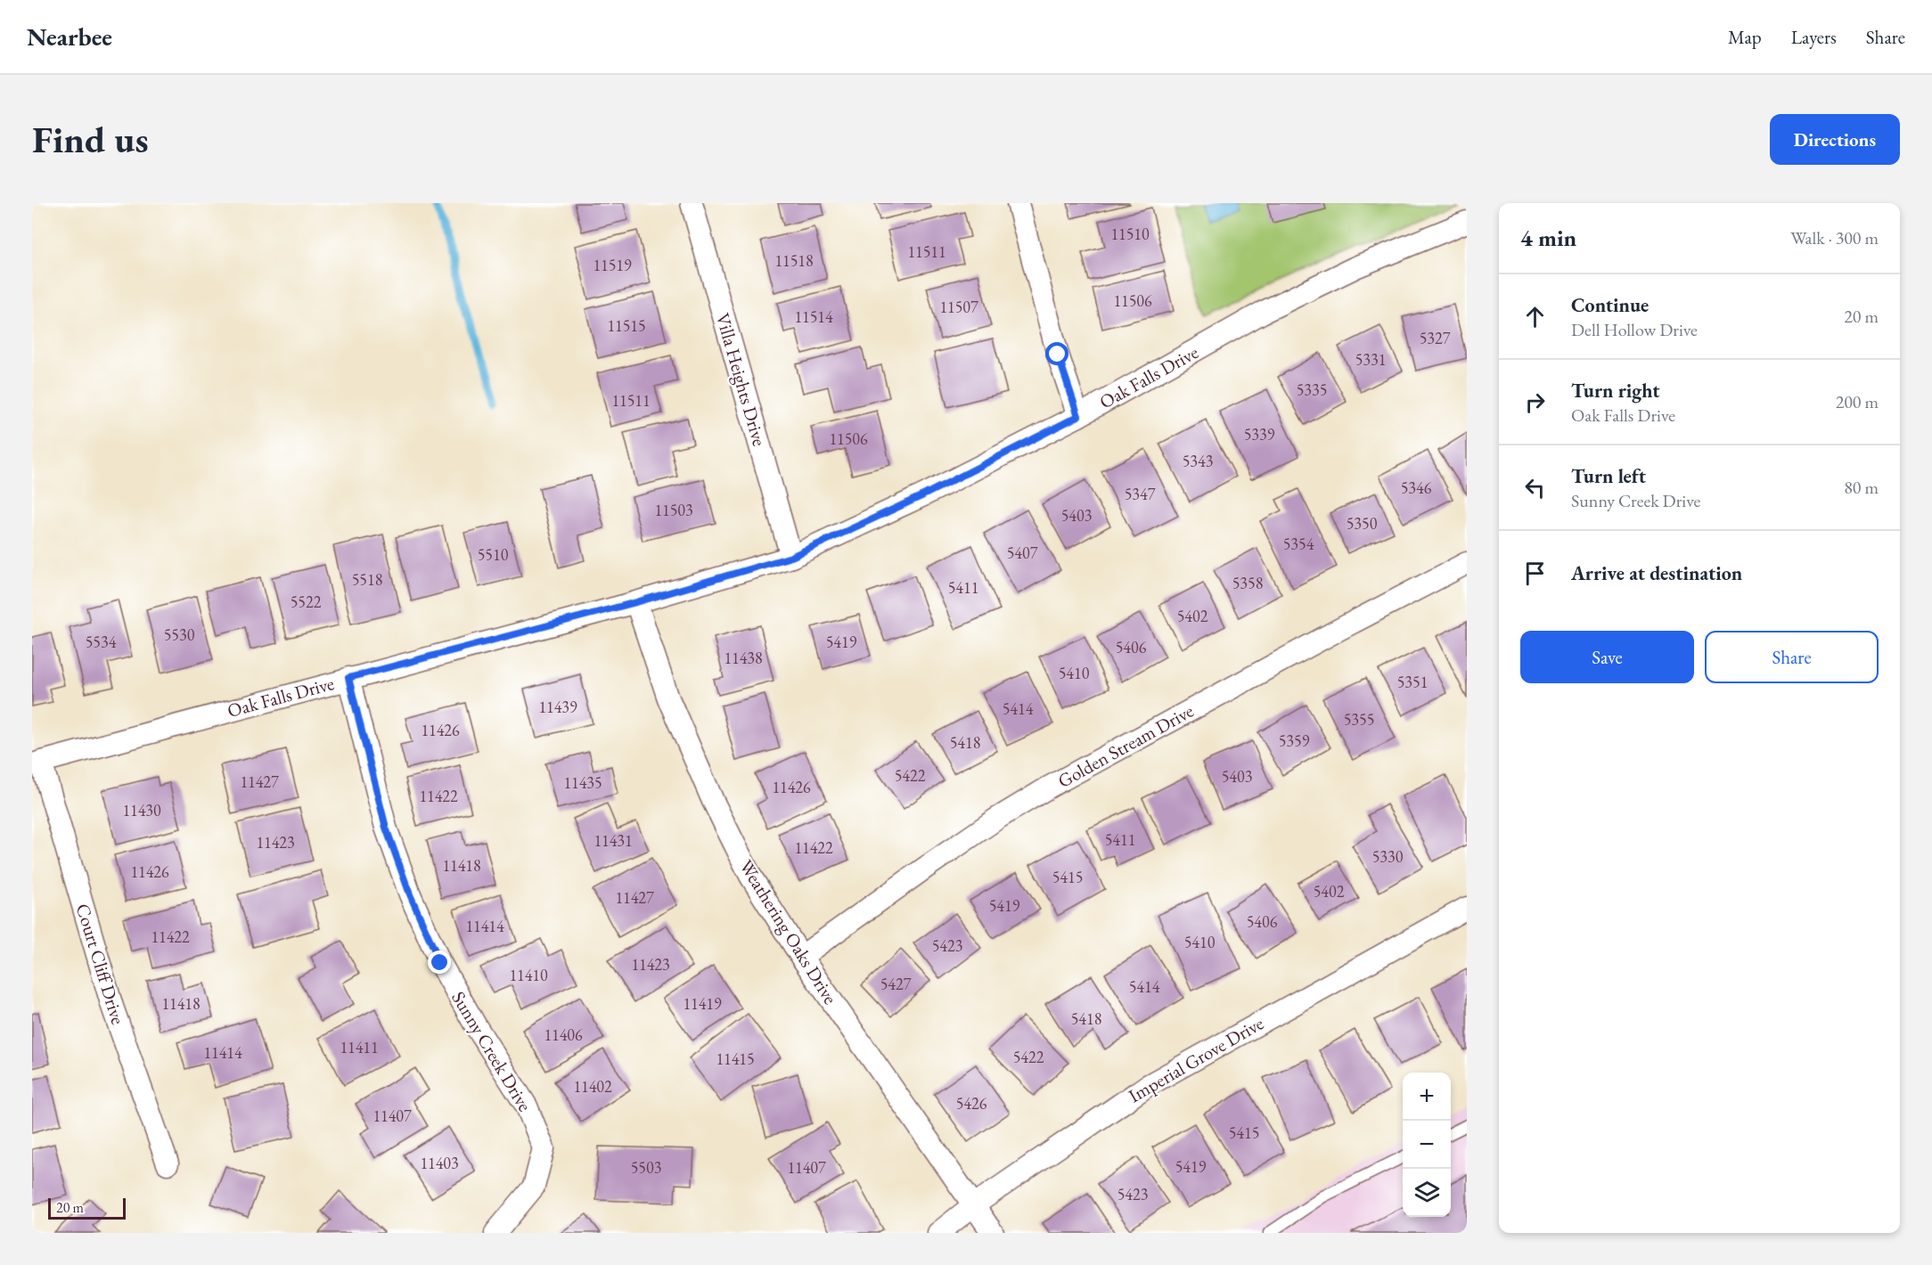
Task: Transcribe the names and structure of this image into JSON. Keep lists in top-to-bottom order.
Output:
{
  "streets": {
    "street": [
      "Oak Falls Drive",
      "Villa Heights Drive",
      "Golden Stream Drive",
      "Weathering Oaks Drive",
      "Court Cliff Drive",
      "Sunny Creek Drive",
      "Imperial Grove Drive"
    ]
  },
  "crossings": [
    ["Oak Falls Drive", "Villa Heights Drive"],
    ["Oak Falls Drive", "Weathering Oaks Drive"],
    ["Oak Falls Drive", "Court Cliff Drive"],
    ["Oak Falls Drive", "Sunny Creek Drive"],
    ["Golden Stream Drive", "Weathering Oaks Drive"],
    ["Weathering Oaks Drive", "Imperial Grove Drive"]
  ],
  "house_numbers": [
    "11510",
    "11511",
    "11518",
    "11519",
    "11506",
    "11507",
    "11514",
    "11515",
    "5327",
    "5331",
    "5335",
    "11511",
    "5339",
    "11506",
    "5343",
    "5346",
    "5347",
    "11503",
    "5403",
    "5350",
    "5354",
    "5407",
    "5510",
    "5518",
    "5358",
    "5411",
    "5522",
    "5402",
    "5530",
    "5534",
    "5419",
    "5406",
    "11438",
    "5410",
    "5351",
    "11439",
    "5414",
    "5355",
    "11426",
    "5359",
    "5418",
    "5422",
    "5403",
    "11427",
    "11435",
    "11426",
    "11422",
    "11430",
    "5411",
    "11431",
    "11423",
    "11422",
    "5330",
    "11418",
    "11426",
    "5415",
    "5402",
    "11427",
    "5419",
    "5406",
    "11414",
    "11422",
    "5410",
    "5423",
    "11423",
    "11410",
    "5427",
    "5414",
    "11418",
    "11419",
    "5418",
    "11406",
    "11411",
    "11414",
    "5422",
    "11415",
    "11402",
    "5426",
    "11407",
    "5415",
    "11403",
    "5419",
    "5503",
    "11407",
    "5423"
  ],
  "scale_bar": "20 m",
  "page": {
    "header": "Nearbee",
    "nav": ["Map", "Layers", "Share"],
    "buttons": [
      "Directions",
      ["Save", "Share"]
    ],
    "title": "Find us",
    "heading": ["4 min", "Walk · 300 m"],
    "list": [
      ["Continue", "Dell Hollow Drive", "20 m"],
      ["Turn right", "Oak Falls Drive", "200 m"],
      ["Turn left", "Sunny Creek Drive", "80 m"],
      "Arrive at destination"
    ],
    "map_buttons": ["+", "−"],
    "scale": "20 m"
  }
}
